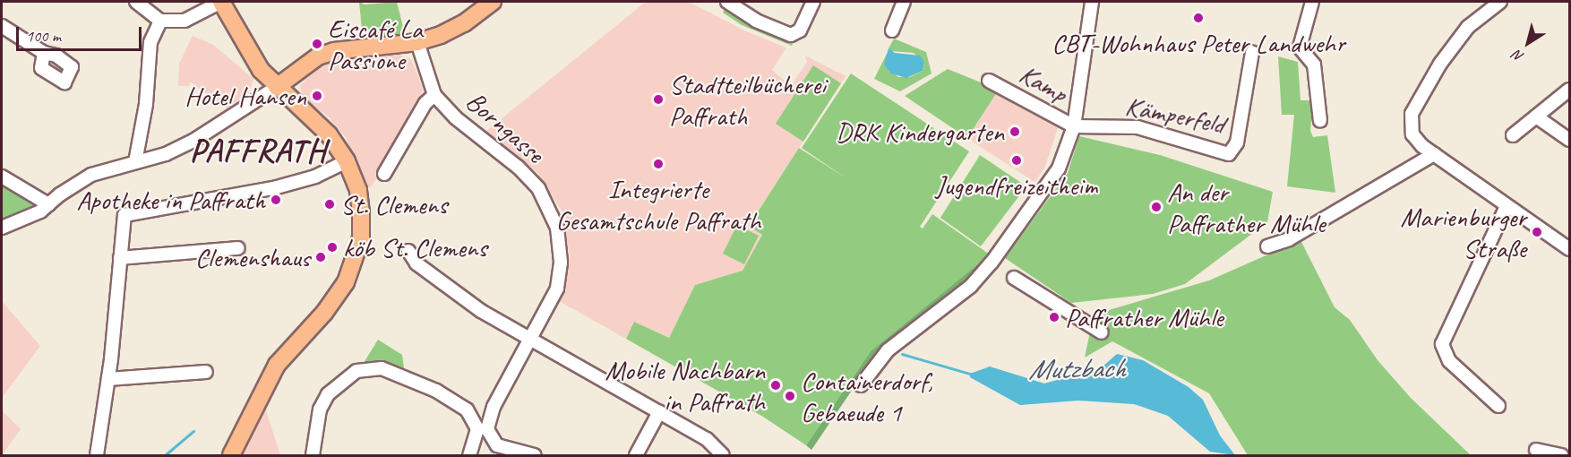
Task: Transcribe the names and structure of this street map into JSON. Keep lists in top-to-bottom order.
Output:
{
  "streets": {
    "street": ["Kamp", "Kämperfeld", "Borngasse"]
  },
  "crossings": [
    ["Kamp", "Kämperfeld"]
  ],
  "districts": ["PAFFRATH"],
  "water": ["Mutzbach"],
  "places": [
    "CBT-Wohnhaus Peter Landwehr",
    "Eiscafé La Passione",
    "Hotel Hansen",
    "Stadtteilbücherei Paffrath",
    "DRK Kindergarten",
    "Jugendfreizeitheim",
    "Integrierte Gesamtschule Paffrath",
    "Apotheke in Paffrath",
    "St. Clemens",
    "An der Paffrather Mühle",
    "Marienburger Straße",
    "köb St. Clemens",
    "Clemenshaus",
    "Paffrather Mühle",
    "Mobile Nachbarn in Paffrath",
    "Containerdorf, Gebaeude 1"
  ],
  "scale_bar": "100 m",
  "north": "bottom left"
}
